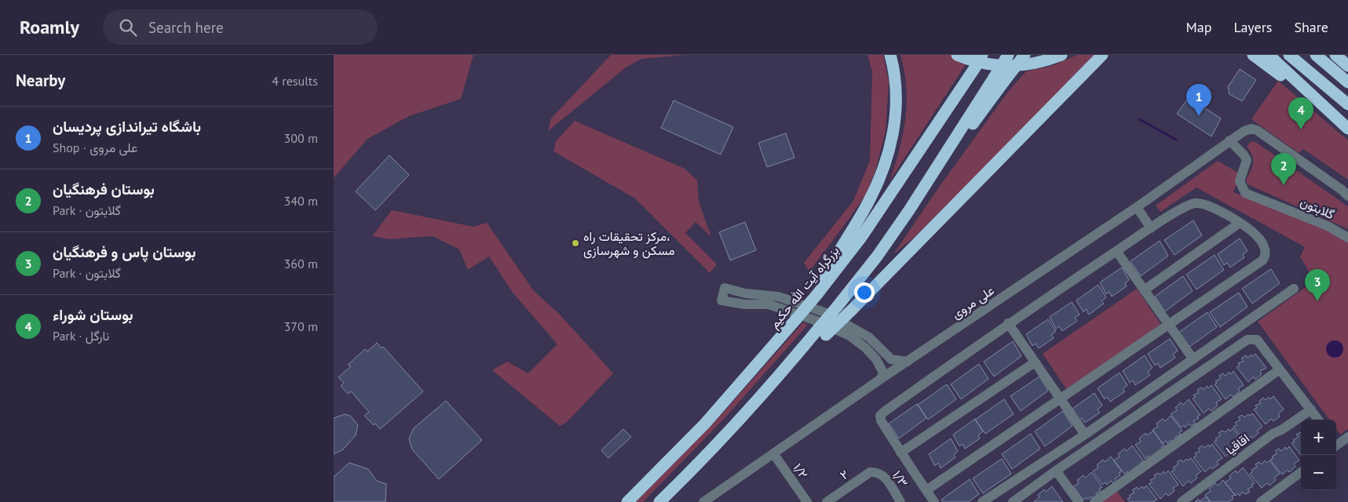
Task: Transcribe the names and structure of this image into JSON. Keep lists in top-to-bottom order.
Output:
{
  "streets": {
    "highway": ["بزرگراه آیت الله حکیم"],
    "street": [
      "گلابتون",
      "علی مروی",
      "اقاقیا",
      "۱/۲",
      "۲",
      "۱/۳"
    ]
  },
  "crossings": [
    ["گلابتون", "علی مروی"],
    ["علی مروی", "۱/۲"],
    ["۲", "۱/۳"]
  ],
  "places": ["مرکز تحقیقات راه، مسکن و شهرسازی"],
  "page": {
    "header": "Roamly",
    "search": "Search here",
    "nav": ["Map", "Layers", "Share"],
    "heading": ["Nearby", "4 results"],
    "pins": [
      "1",
      "4",
      "2",
      "3"
    ],
    "list": [
      {
        "mark": "1",
        "name": "باشگاه تیراندازی پردیسان",
        "note": "Shop · علی مروی",
        "value": "300 m"
      },
      {
        "mark": "2",
        "name": "بوستان فرهنگیان",
        "note": "Park · گلابتون",
        "value": "340 m"
      },
      {
        "mark": "3",
        "name": "بوستان پاس و فرهنگیان",
        "note": "Park · گلابتون",
        "value": "360 m"
      },
      {
        "mark": "4",
        "name": "بوستان شوراء",
        "note": "Park · نارگل",
        "value": "370 m"
      }
    ],
    "map_buttons": ["+", "−"]
  }
}
